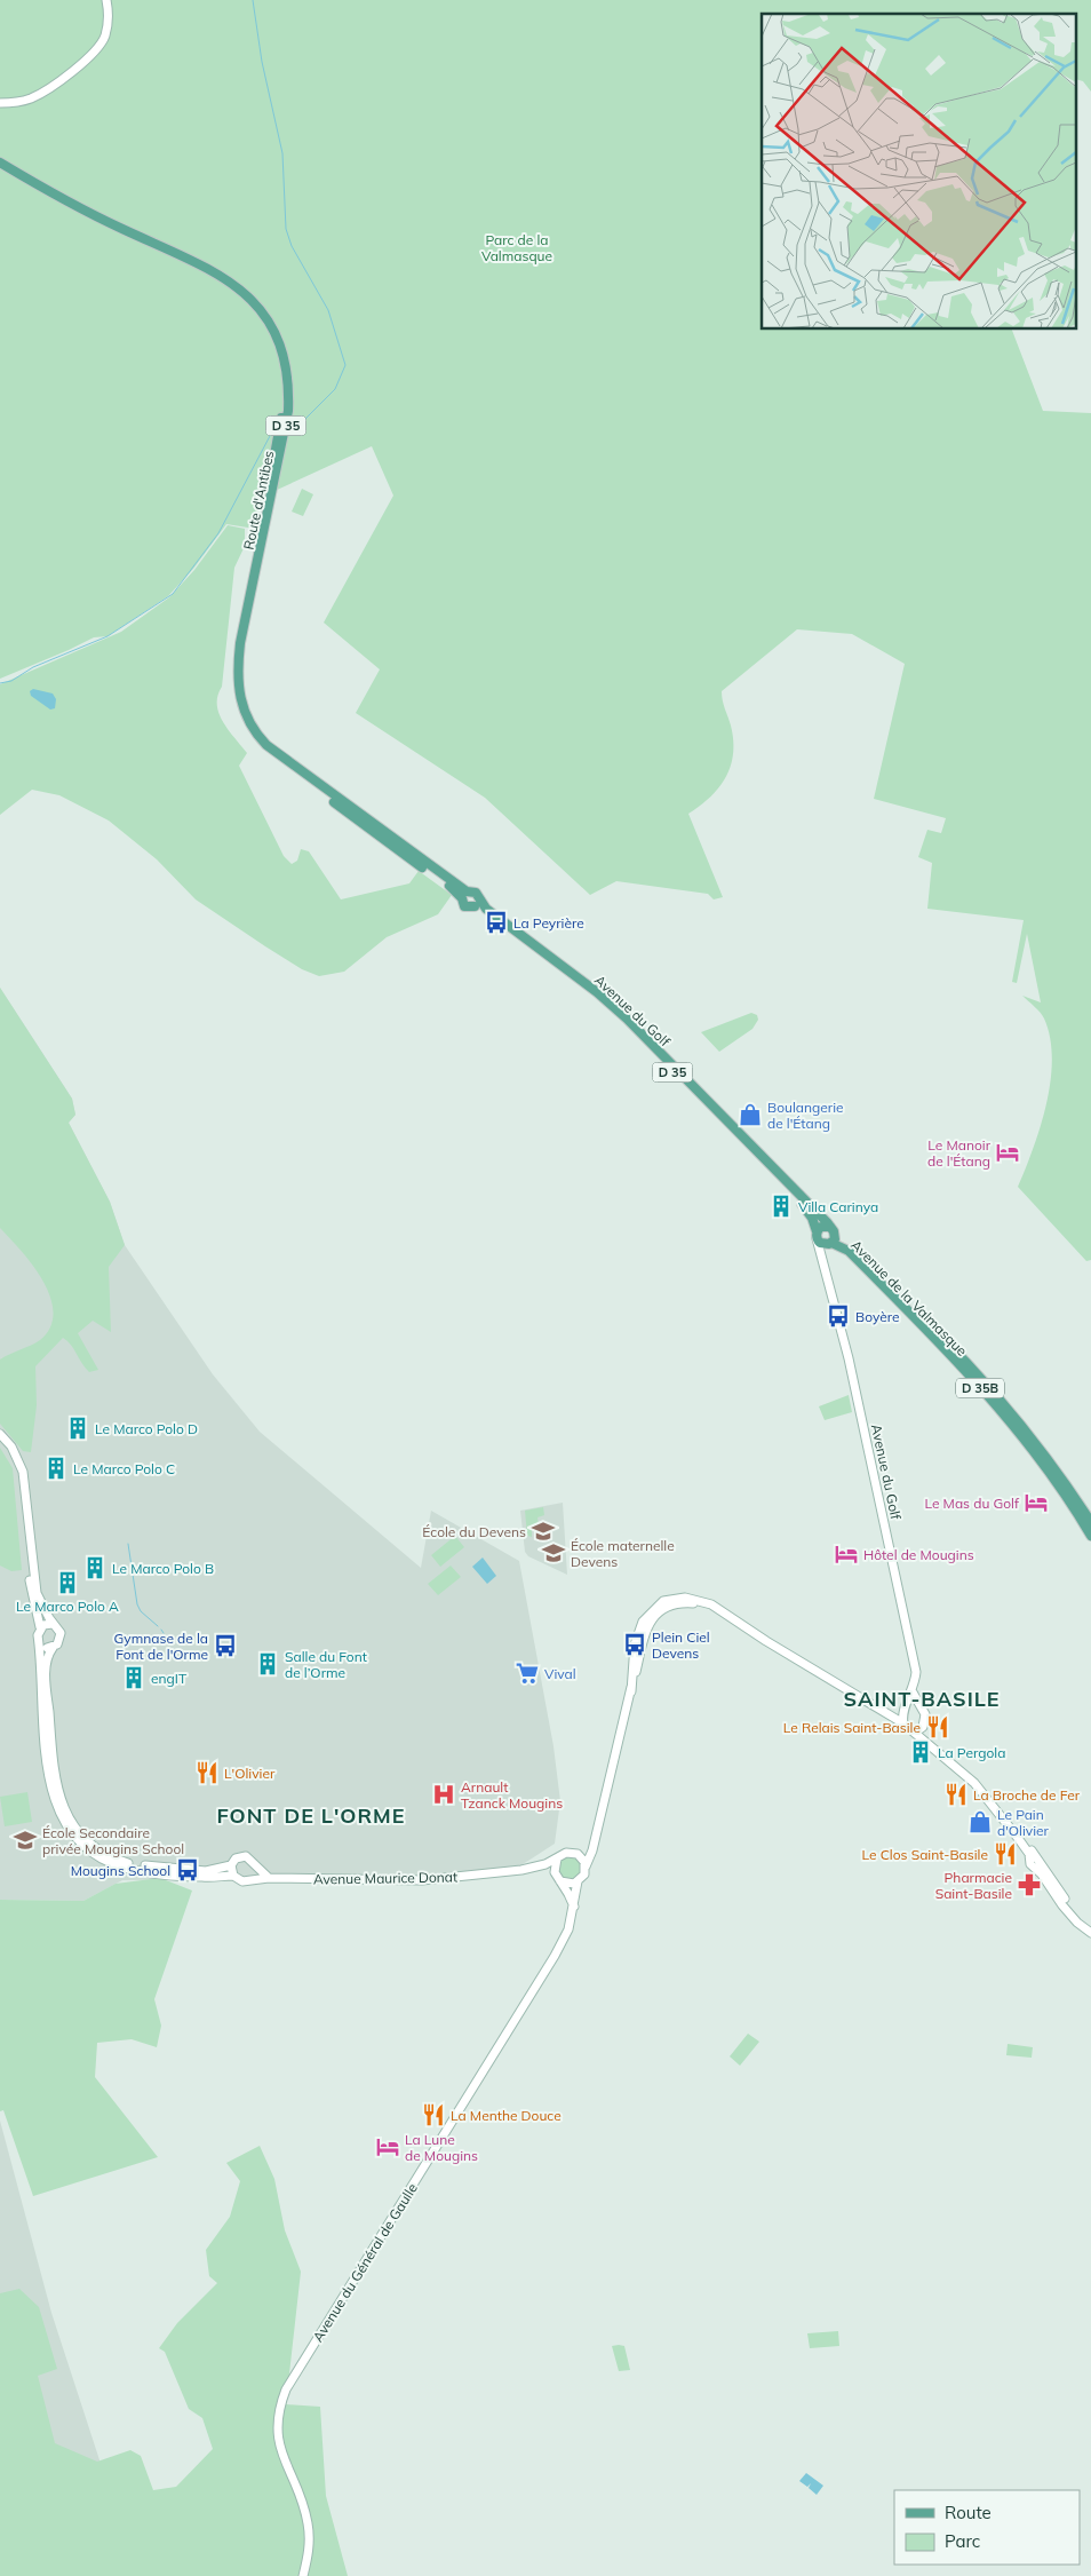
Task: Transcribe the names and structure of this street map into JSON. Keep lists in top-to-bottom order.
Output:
{
  "streets": {
    "main road": [
      "D 35",
      "Route d'Antibes",
      "Avenue du Golf",
      "Avenue de la Valmasque",
      "D 35B",
      "Avenue Maurice Donat",
      "Avenue du Général de Gaulle"
    ]
  },
  "crossings": [
    ["Avenue du Golf", "Avenue de la Valmasque"]
  ],
  "districts": ["SAINT-BASILE", "FONT DE L'ORME"],
  "parks": ["Parc de la Valmasque"],
  "places": {
    "bus stop": [
      "La Peyrière",
      "Boyère",
      "Plein Ciel Devens",
      "Gymnase de la Font de l'Orme",
      "Mougins School"
    ],
    "shop": ["Boulangerie de l'Étang", "Le Pain d'Olivier"],
    "hotel": [
      "Le Manoir de l'Étang",
      "Le Mas du Golf",
      "Hôtel de Mougins",
      "La Lune de Mougins"
    ],
    "building": [
      "Villa Carinya",
      "Le Marco Polo D",
      "Le Marco Polo C",
      "Le Marco Polo B",
      "Le Marco Polo A",
      "Salle du Font de l’Orme",
      "engIT",
      "La Pergola"
    ],
    "school or university": ["École du Devens", "École maternelle Devens", "École Secondaire privée Mougins School"],
    "supermarket": ["Vival"],
    "restaurant": [
      "Le Relais Saint-Basile",
      "L'Olivier",
      "La Broche de Fer",
      "Le Clos Saint-Basile",
      "La Menthe Douce"
    ],
    "hospital": ["Arnault Tzanck Mougins"],
    "pharmacy": ["Pharmacie Saint-Basile"]
  },
  "legend": ["Route", "Parc"]
}
